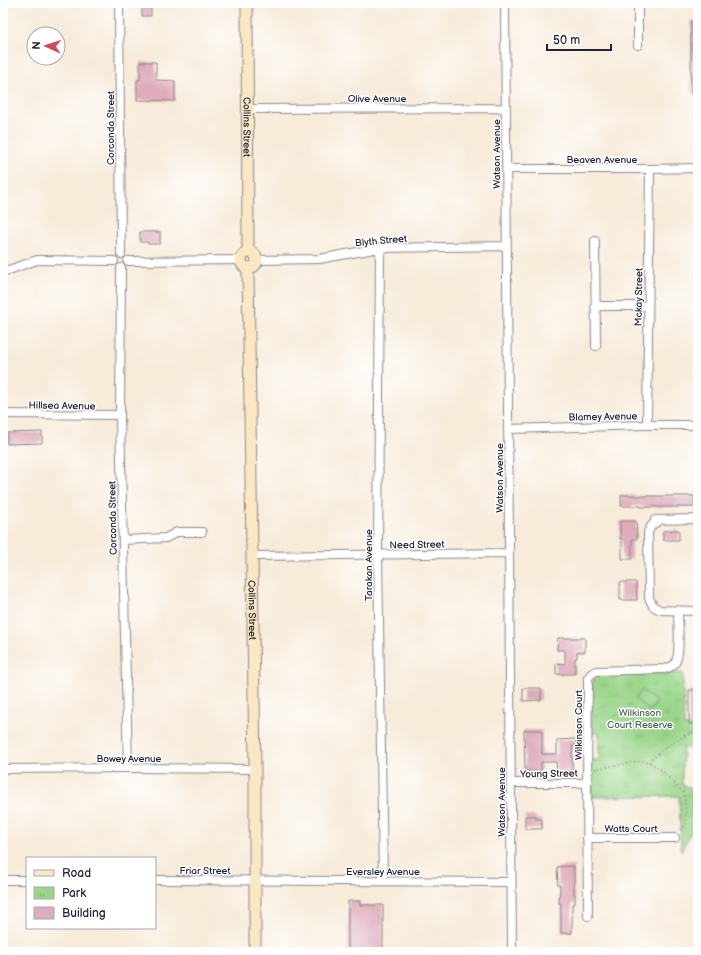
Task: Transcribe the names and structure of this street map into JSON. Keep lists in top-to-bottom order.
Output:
{
  "streets": {
    "street": [
      "Olive Avenue",
      "Collins Street",
      "Corconda Street",
      "Watson Avenue",
      "Beaven Avenue",
      "Blyth Street",
      "Mckay Street",
      "Hillsea Avenue",
      "Blamey Avenue",
      "Need Street",
      "Tarakan Avenue",
      "Wilkinson Court",
      "Bowey Avenue",
      "Young Street",
      "Watts Court",
      "Friar Street",
      "Eversley Avenue"
    ]
  },
  "crossings": [
    ["Olive Avenue", "Collins Street"],
    ["Olive Avenue", "Watson Avenue"],
    ["Collins Street", "Need Street"],
    ["Collins Street", "Bowey Avenue"],
    ["Collins Street", "Friar Street"],
    ["Collins Street", "Eversley Avenue"],
    ["Corconda Street", "Hillsea Avenue"],
    ["Corconda Street", "Bowey Avenue"],
    ["Watson Avenue", "Beaven Avenue"],
    ["Watson Avenue", "Blyth Street"],
    ["Watson Avenue", "Blamey Avenue"],
    ["Watson Avenue", "Need Street"],
    ["Watson Avenue", "Young Street"],
    ["Watson Avenue", "Eversley Avenue"],
    ["Beaven Avenue", "Mckay Street"],
    ["Blyth Street", "Tarakan Avenue"],
    ["Mckay Street", "Blamey Avenue"],
    ["Need Street", "Tarakan Avenue"],
    ["Tarakan Avenue", "Eversley Avenue"],
    ["Wilkinson Court", "Young Street"],
    ["Wilkinson Court", "Watts Court"],
    ["Friar Street", "Eversley Avenue"]
  ],
  "parks": ["Wilkinson Court Reserve"],
  "legend": ["Road", "Park", "Building"],
  "scale_bar": "50 m",
  "north": "left"
}
